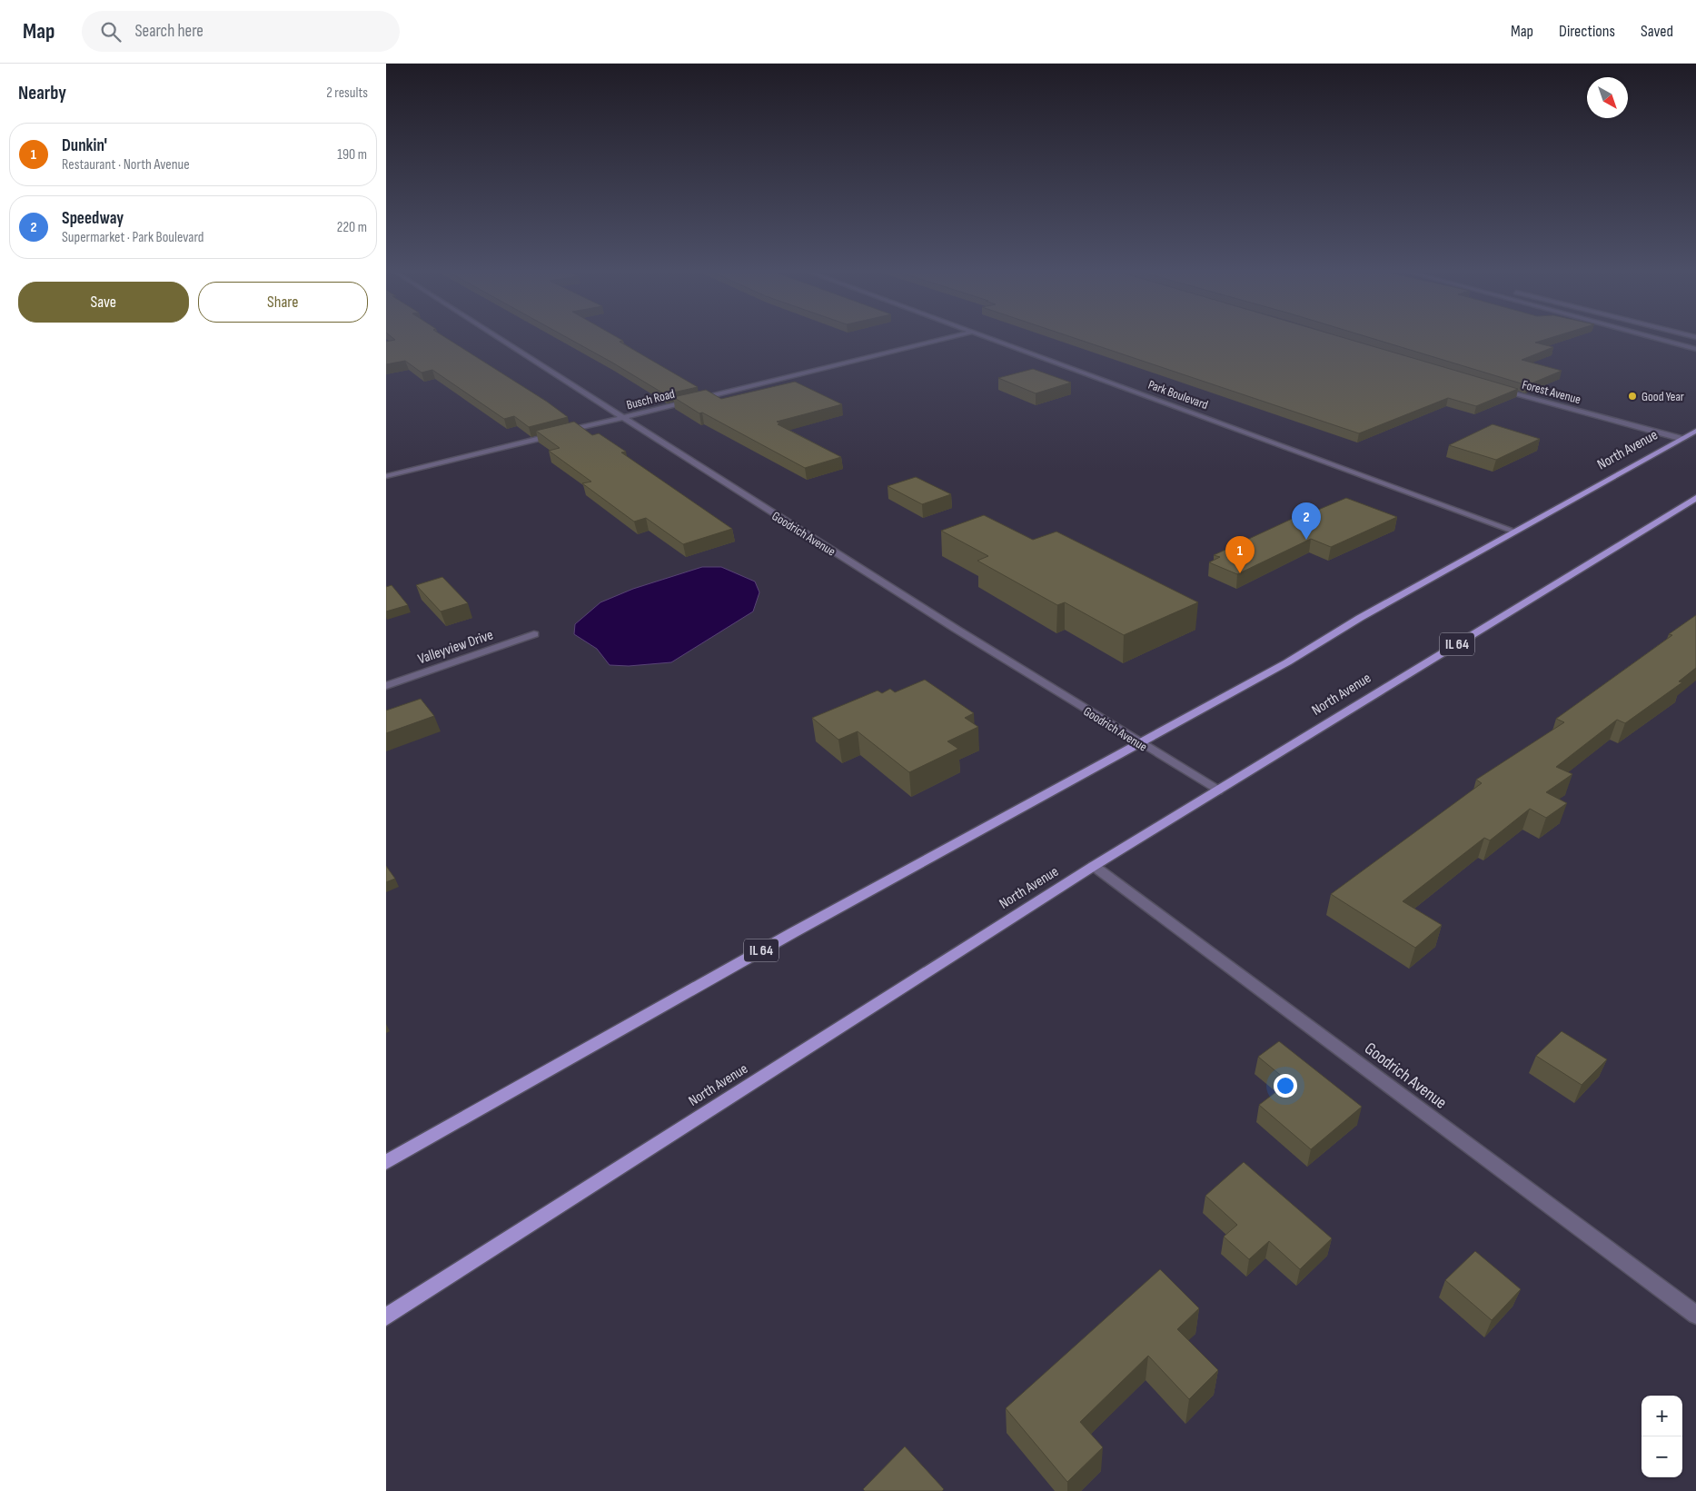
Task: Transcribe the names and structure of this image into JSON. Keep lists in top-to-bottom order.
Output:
{
  "streets": {
    "main road": ["North Avenue", "IL 64"],
    "street": [
      "Forest Avenue",
      "Park Boulevard",
      "Busch Road",
      "Goodrich Avenue",
      "Valleyview Drive"
    ]
  },
  "crossings": [
    ["Forest Avenue", "North Avenue"],
    ["Park Boulevard", "North Avenue"],
    ["Busch Road", "Goodrich Avenue"],
    ["North Avenue", "Goodrich Avenue"]
  ],
  "places": ["Good Year"],
  "north": "bottom right",
  "page": {
    "header": "Map",
    "search": "Search here",
    "nav": ["Map", "Directions", "Saved"],
    "heading": ["Nearby", "2 results"],
    "list": [
      {
        "mark": "1",
        "name": "Dunkin'",
        "note": "Restaurant · North Avenue",
        "value": "190 m"
      },
      {
        "mark": "2",
        "name": "Speedway",
        "note": "Supermarket · Park Boulevard",
        "value": "220 m"
      }
    ],
    "buttons": ["Save", "Share"],
    "pins": ["2", "1"],
    "map_buttons": ["+", "−"]
  }
}
